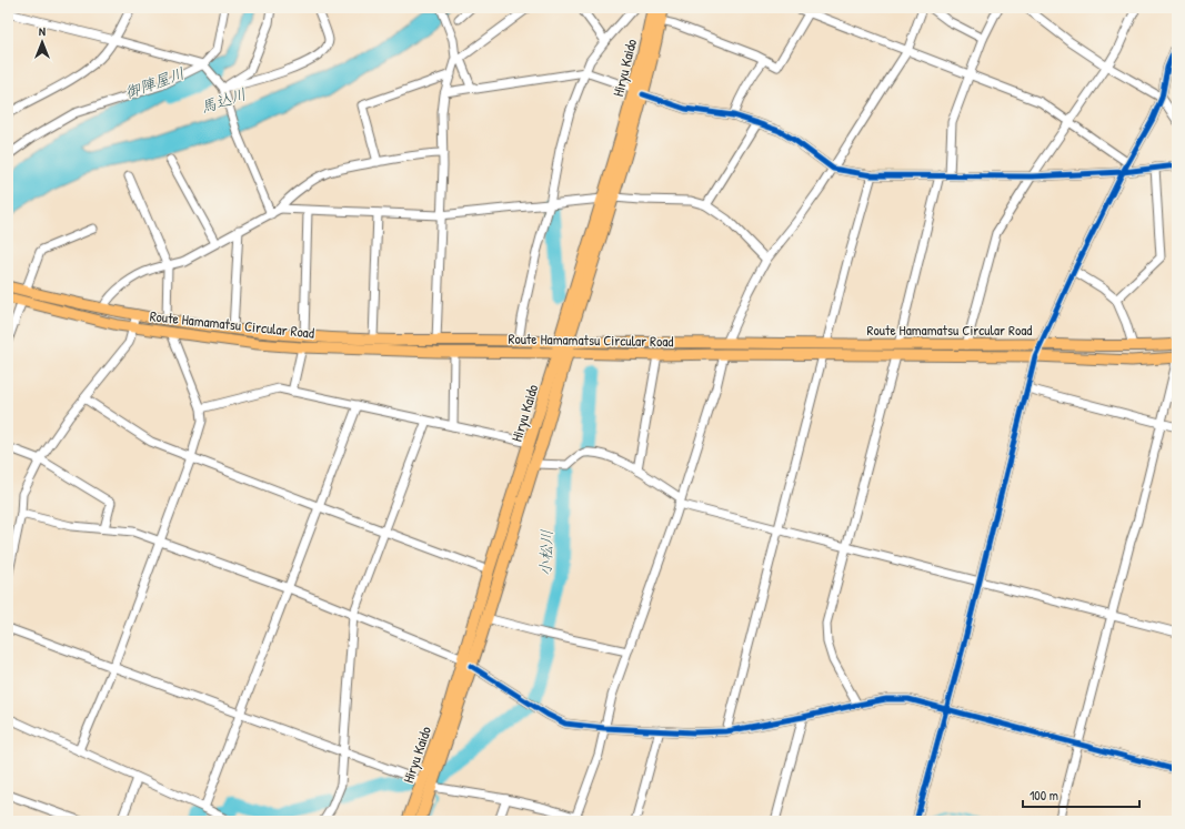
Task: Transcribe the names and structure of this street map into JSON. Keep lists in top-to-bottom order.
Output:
{
  "streets": {
    "highway": ["Hiryu Kaido"],
    "main road": ["Route Hamamatsu Circular Road"]
  },
  "crossings": [
    ["Hiryu Kaido", "Route Hamamatsu Circular Road"]
  ],
  "water": ["御陣屋川", "馬込川", "小松川"],
  "scale_bar": "100 m",
  "north": "top"
}
